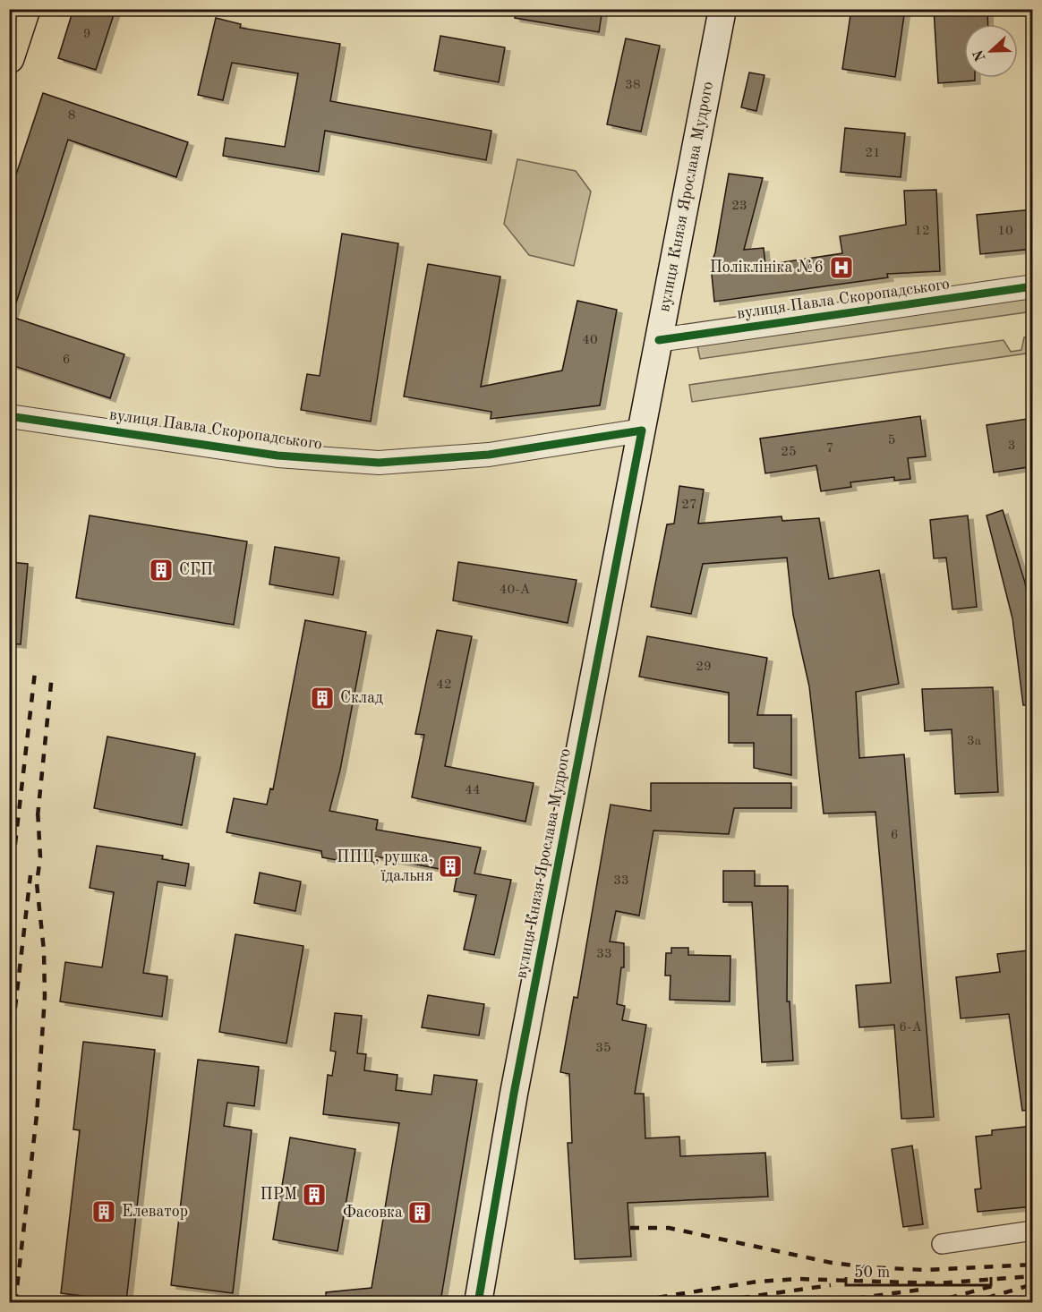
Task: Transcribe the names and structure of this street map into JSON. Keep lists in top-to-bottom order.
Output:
{
  "streets": {
    "main road": ["вулиця Князя Ярослава Мудрого"],
    "street": ["вулиця Павла Скоропадського"]
  },
  "crossings": [
    ["вулиця Князя Ярослава Мудрого", "вулиця Павла Скоропадського"]
  ],
  "places": {
    "hospital": ["Поліклініка №6"],
    "building": [
      "СГП",
      "Склад",
      "ППЦ, рушка, їдальня",
      "ПРМ",
      "Елеватор",
      "Фасовка"
    ]
  },
  "house_numbers": [
    "9",
    "38",
    "8",
    "21",
    "23",
    "12",
    "10",
    "40",
    "6",
    "5",
    "3",
    "7",
    "25",
    "27",
    "40-А",
    "29",
    "42",
    "3а",
    "44",
    "6",
    "33",
    "33",
    "6-А",
    "35"
  ],
  "scale_bar": "50 m",
  "north": "left"
}
